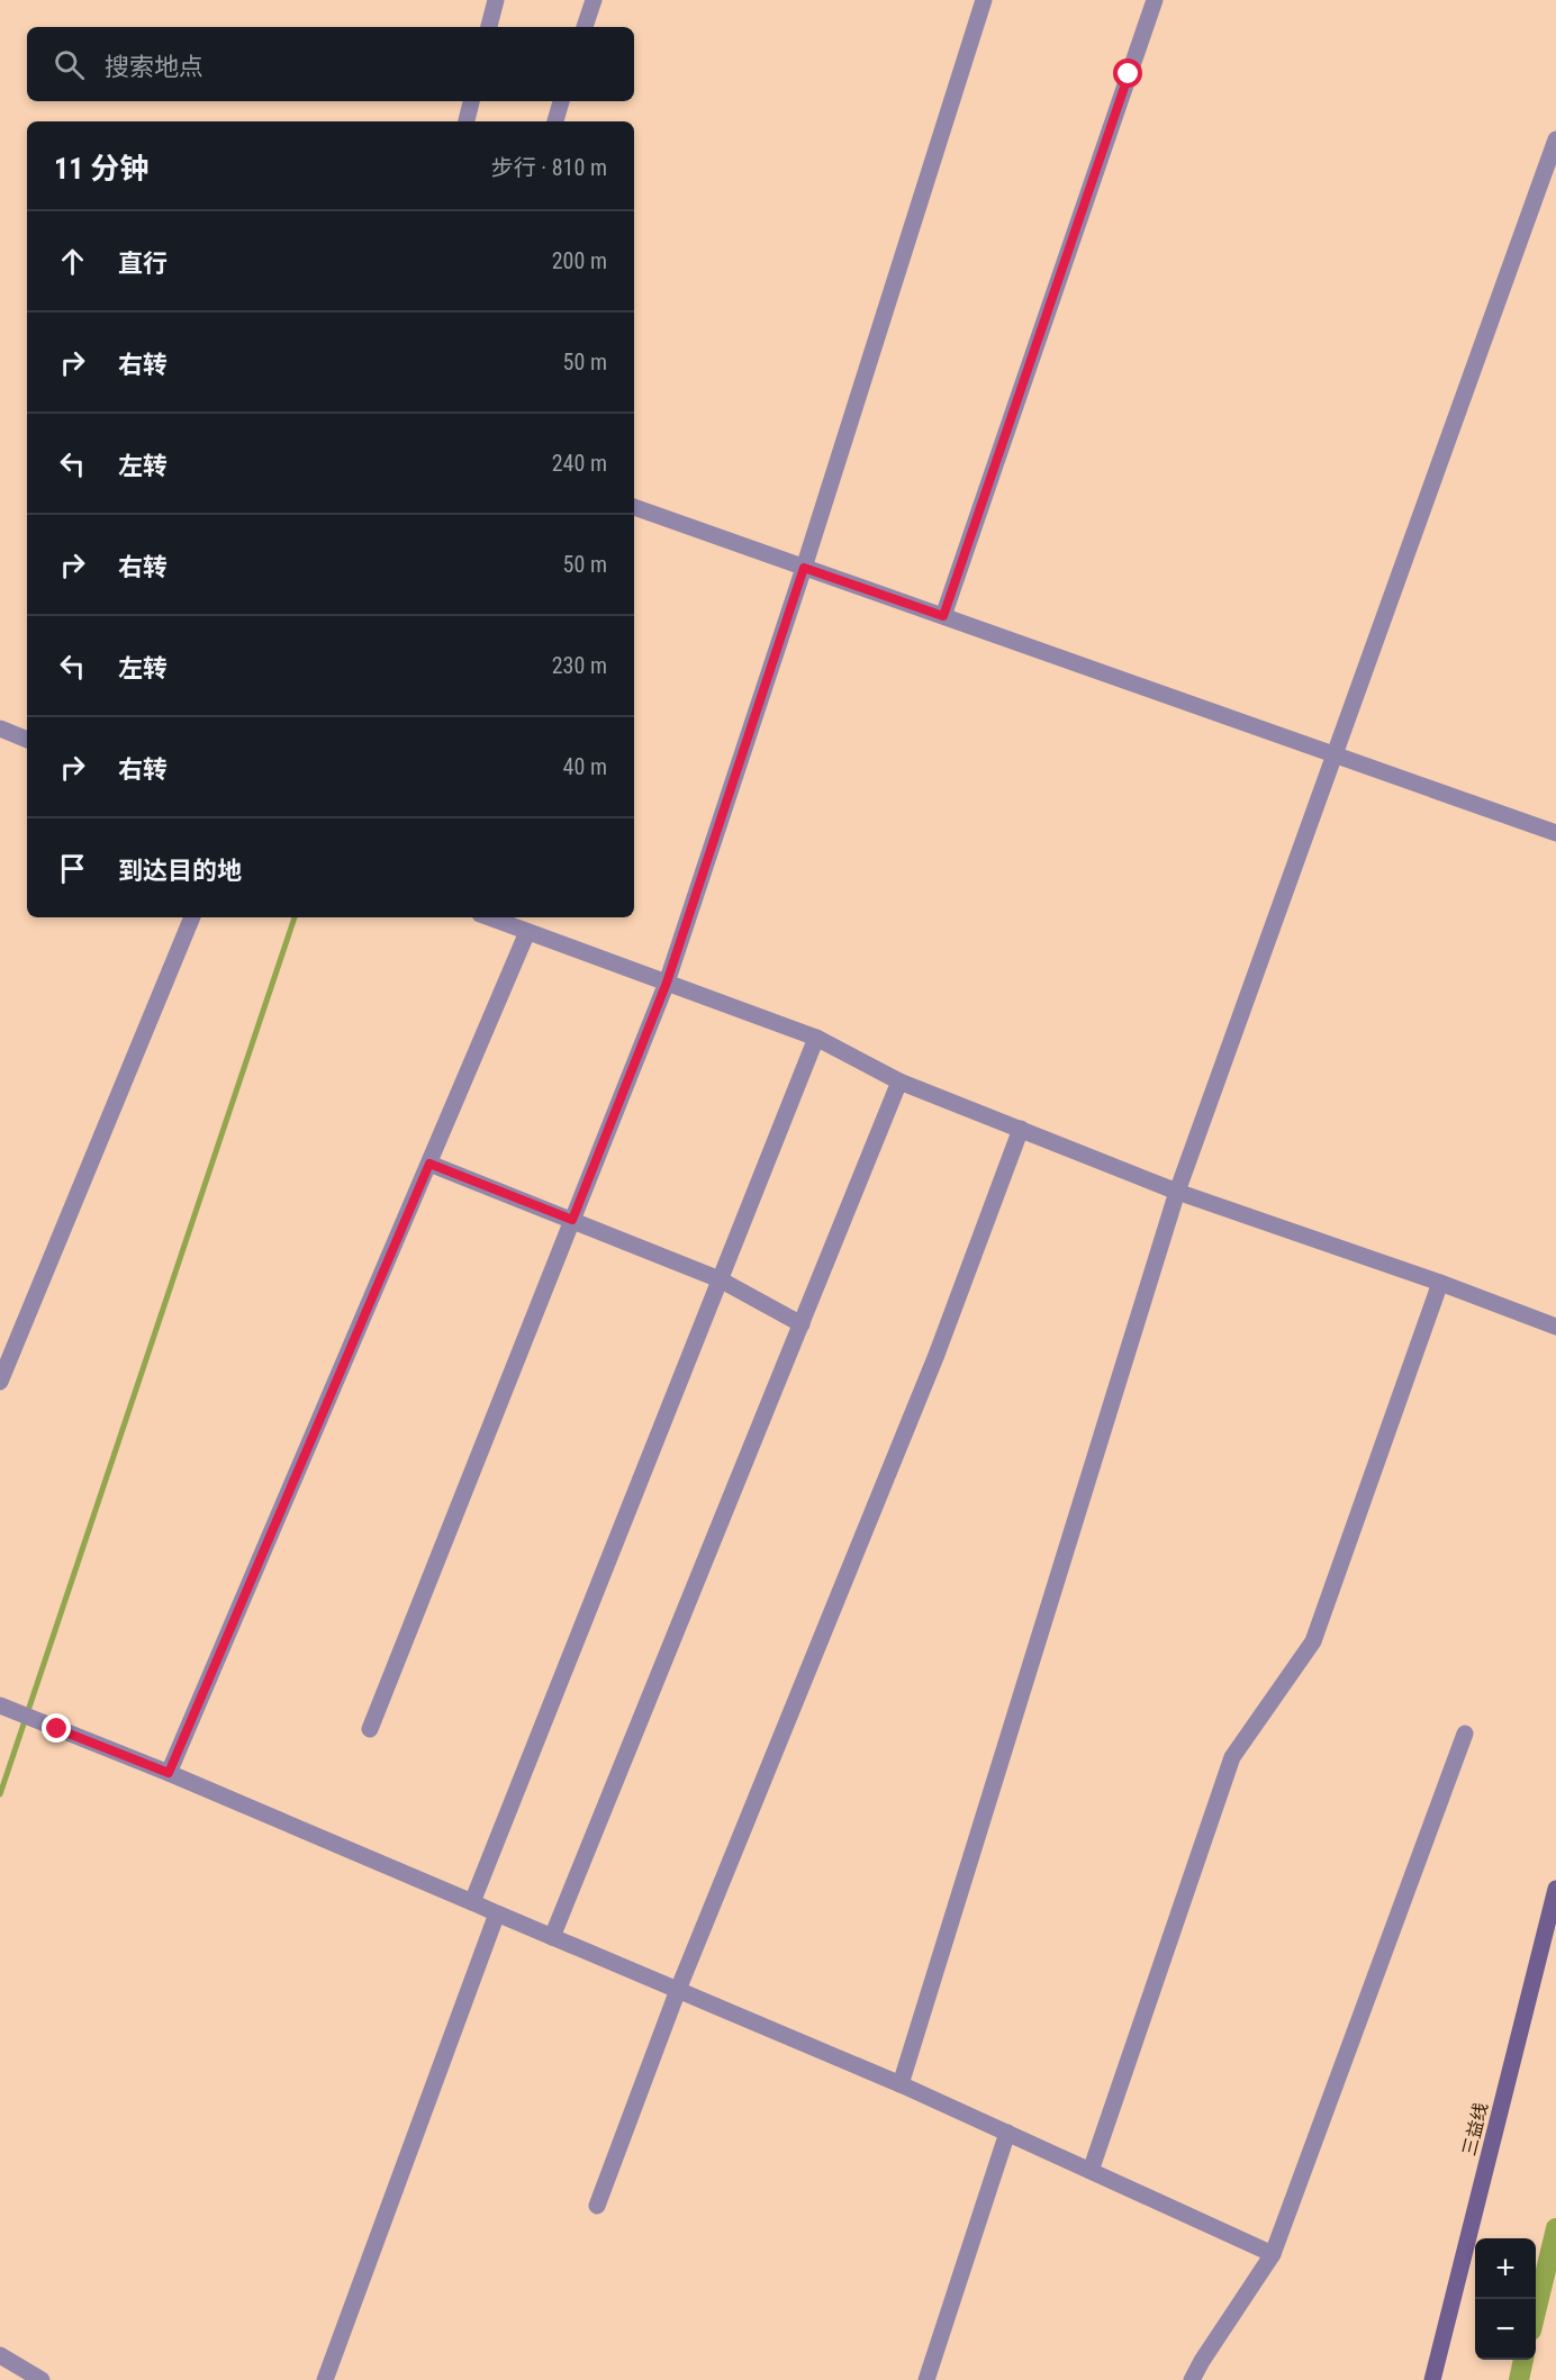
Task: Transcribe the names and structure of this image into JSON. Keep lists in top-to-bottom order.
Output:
{
  "streets": {
    "main road": ["三益线"]
  },
  "page": {
    "search": "搜索地点",
    "heading": ["11 分钟", "步行 · 810 m"],
    "list": [
      ["直行", "200 m"],
      ["右转", "50 m"],
      ["左转", "240 m"],
      ["右转", "50 m"],
      ["左转", "230 m"],
      ["右转", "40 m"],
      "到达目的地"
    ],
    "map_buttons": ["+", "−"]
  }
}
